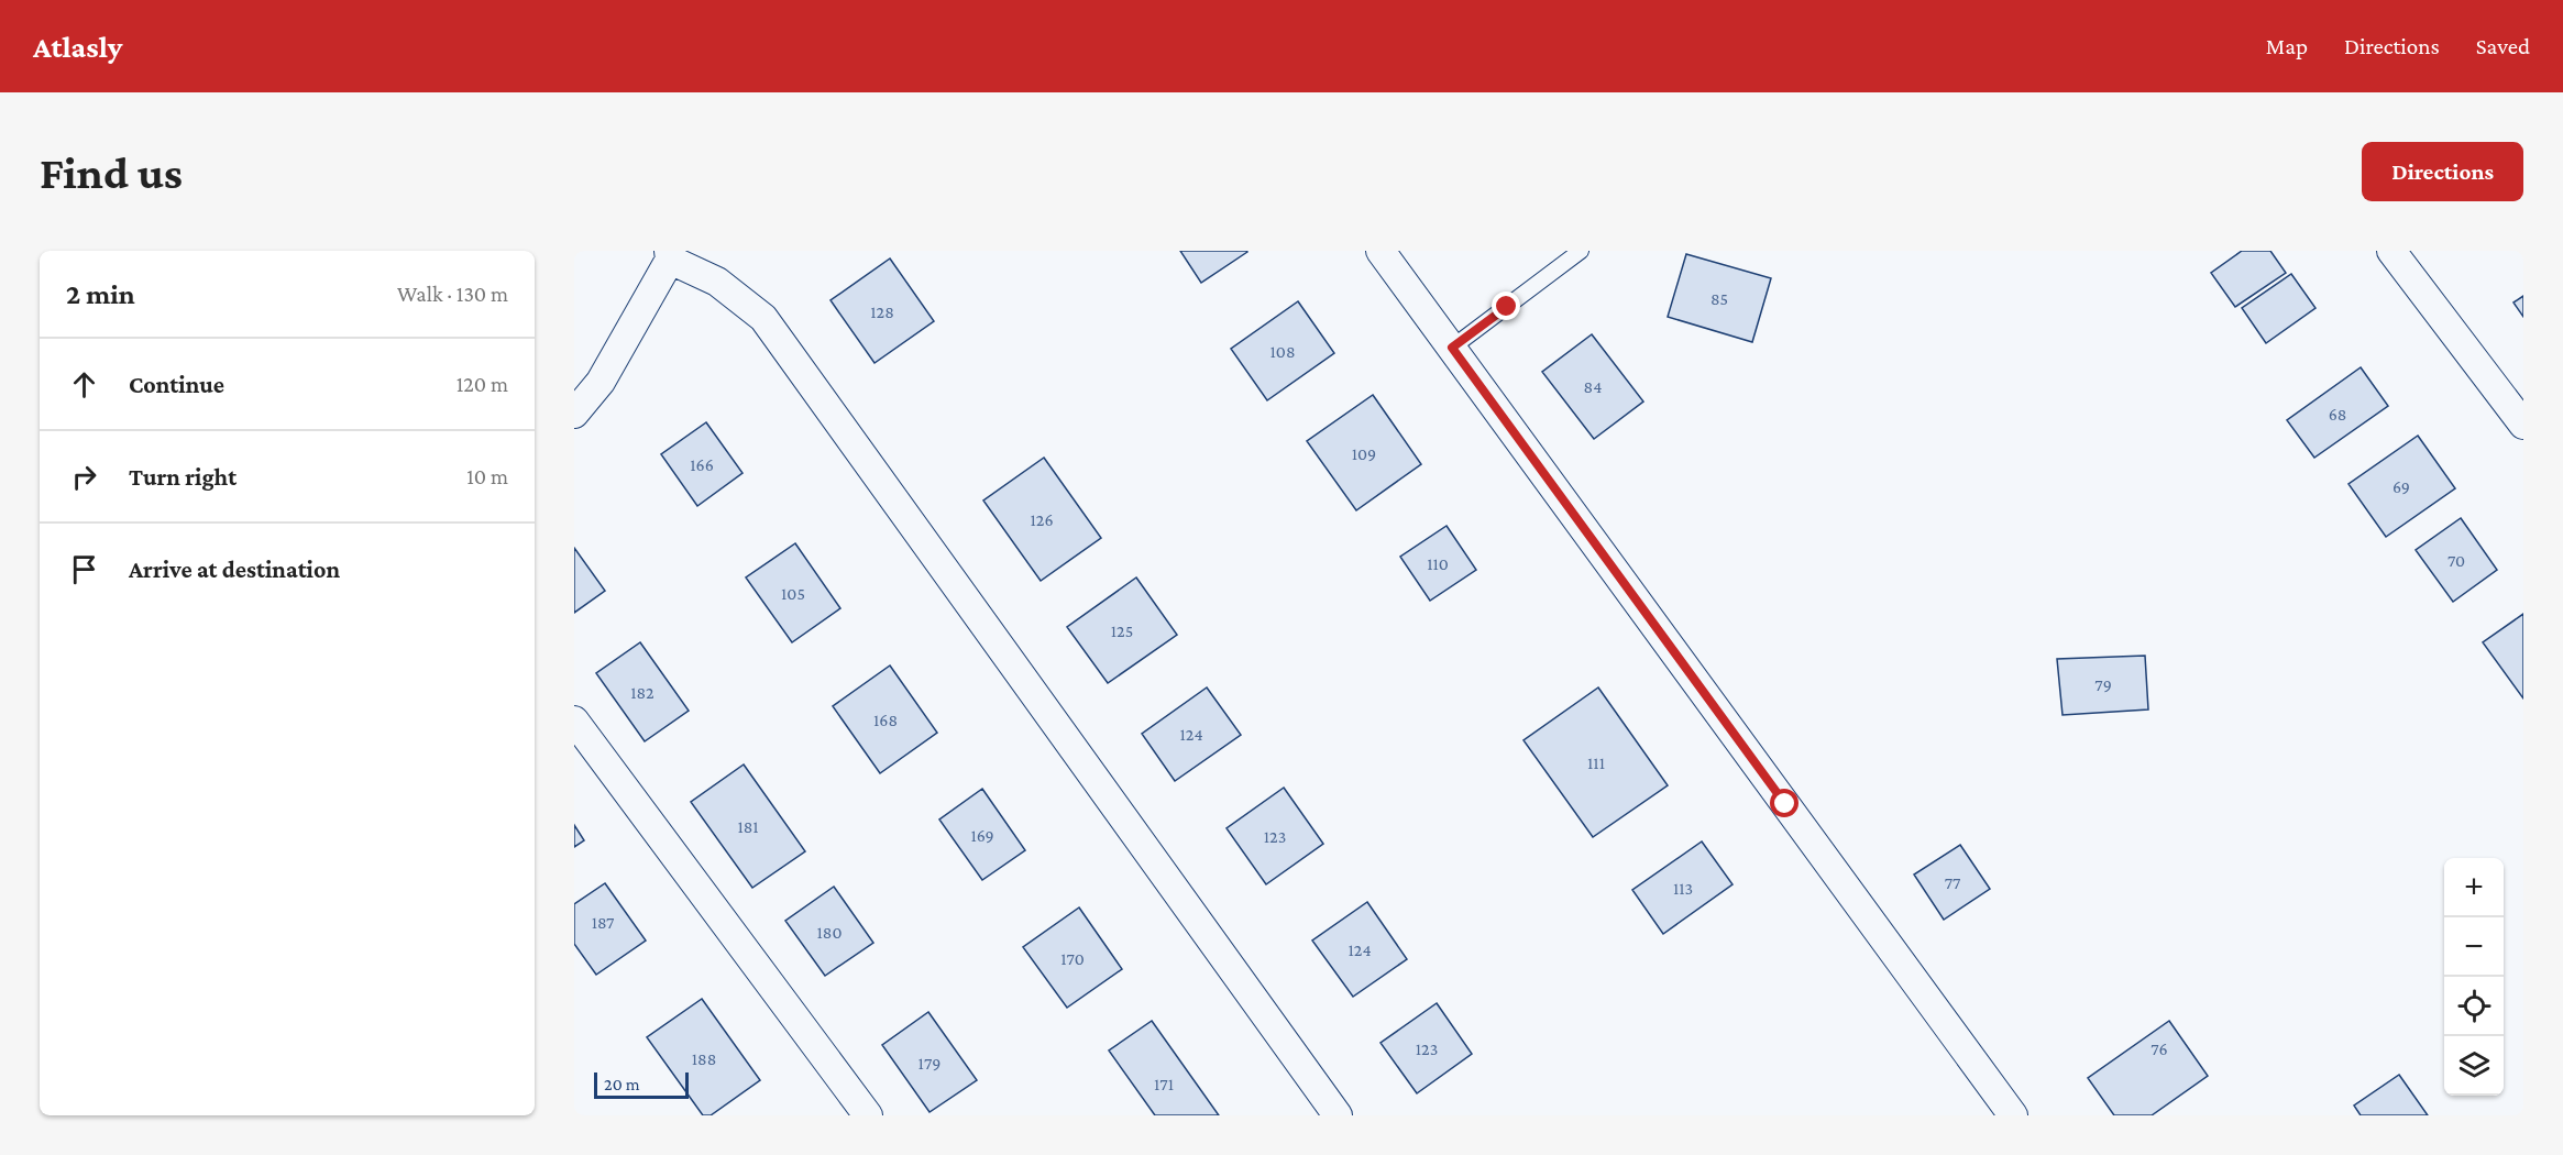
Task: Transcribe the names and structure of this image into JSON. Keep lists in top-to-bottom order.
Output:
{
  "house_numbers": [
    "85",
    "128",
    "108",
    "84",
    "68",
    "109",
    "166",
    "69",
    "126",
    "70",
    "110",
    "105",
    "125",
    "79",
    "182",
    "168",
    "124",
    "111",
    "181",
    "169",
    "123",
    "77",
    "113",
    "187",
    "180",
    "124",
    "170",
    "123",
    "76",
    "188",
    "179",
    "171"
  ],
  "scale_bar": "20 m",
  "page": {
    "header": "Atlasly",
    "nav": ["Map", "Directions", "Saved"],
    "buttons": "Directions",
    "title": "Find us",
    "heading": ["2 min", "Walk · 130 m"],
    "list": [
      ["Continue", "120 m"],
      ["Turn right", "10 m"],
      "Arrive at destination"
    ],
    "map_buttons": ["+", "−"],
    "scale": "20 m"
  }
}
